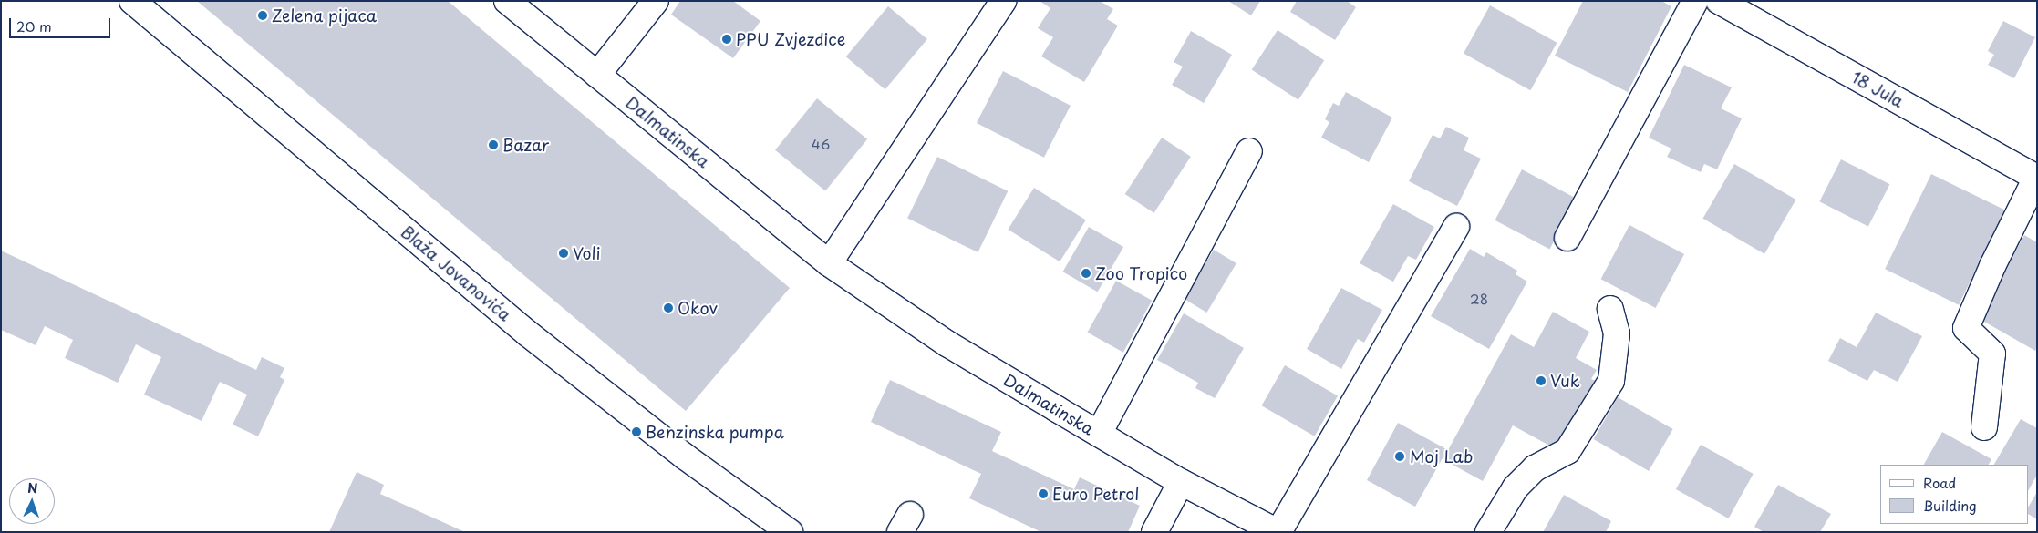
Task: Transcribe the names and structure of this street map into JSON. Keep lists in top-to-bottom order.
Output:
{
  "streets": {
    "street": ["18 Jula", "Dalmatinska", "Blaža Jovanovića"]
  },
  "places": [
    "Zelena pijaca",
    "PPU Zvjezdice",
    "Bazar",
    "Voli",
    "Zoo Tropico",
    "Okov",
    "Vuk",
    "Benzinska pumpa",
    "Moj Lab",
    "Euro Petrol"
  ],
  "house_numbers": ["46", "28"],
  "legend": ["Road", "Building"],
  "scale_bar": "20 m",
  "north": "top"
}
